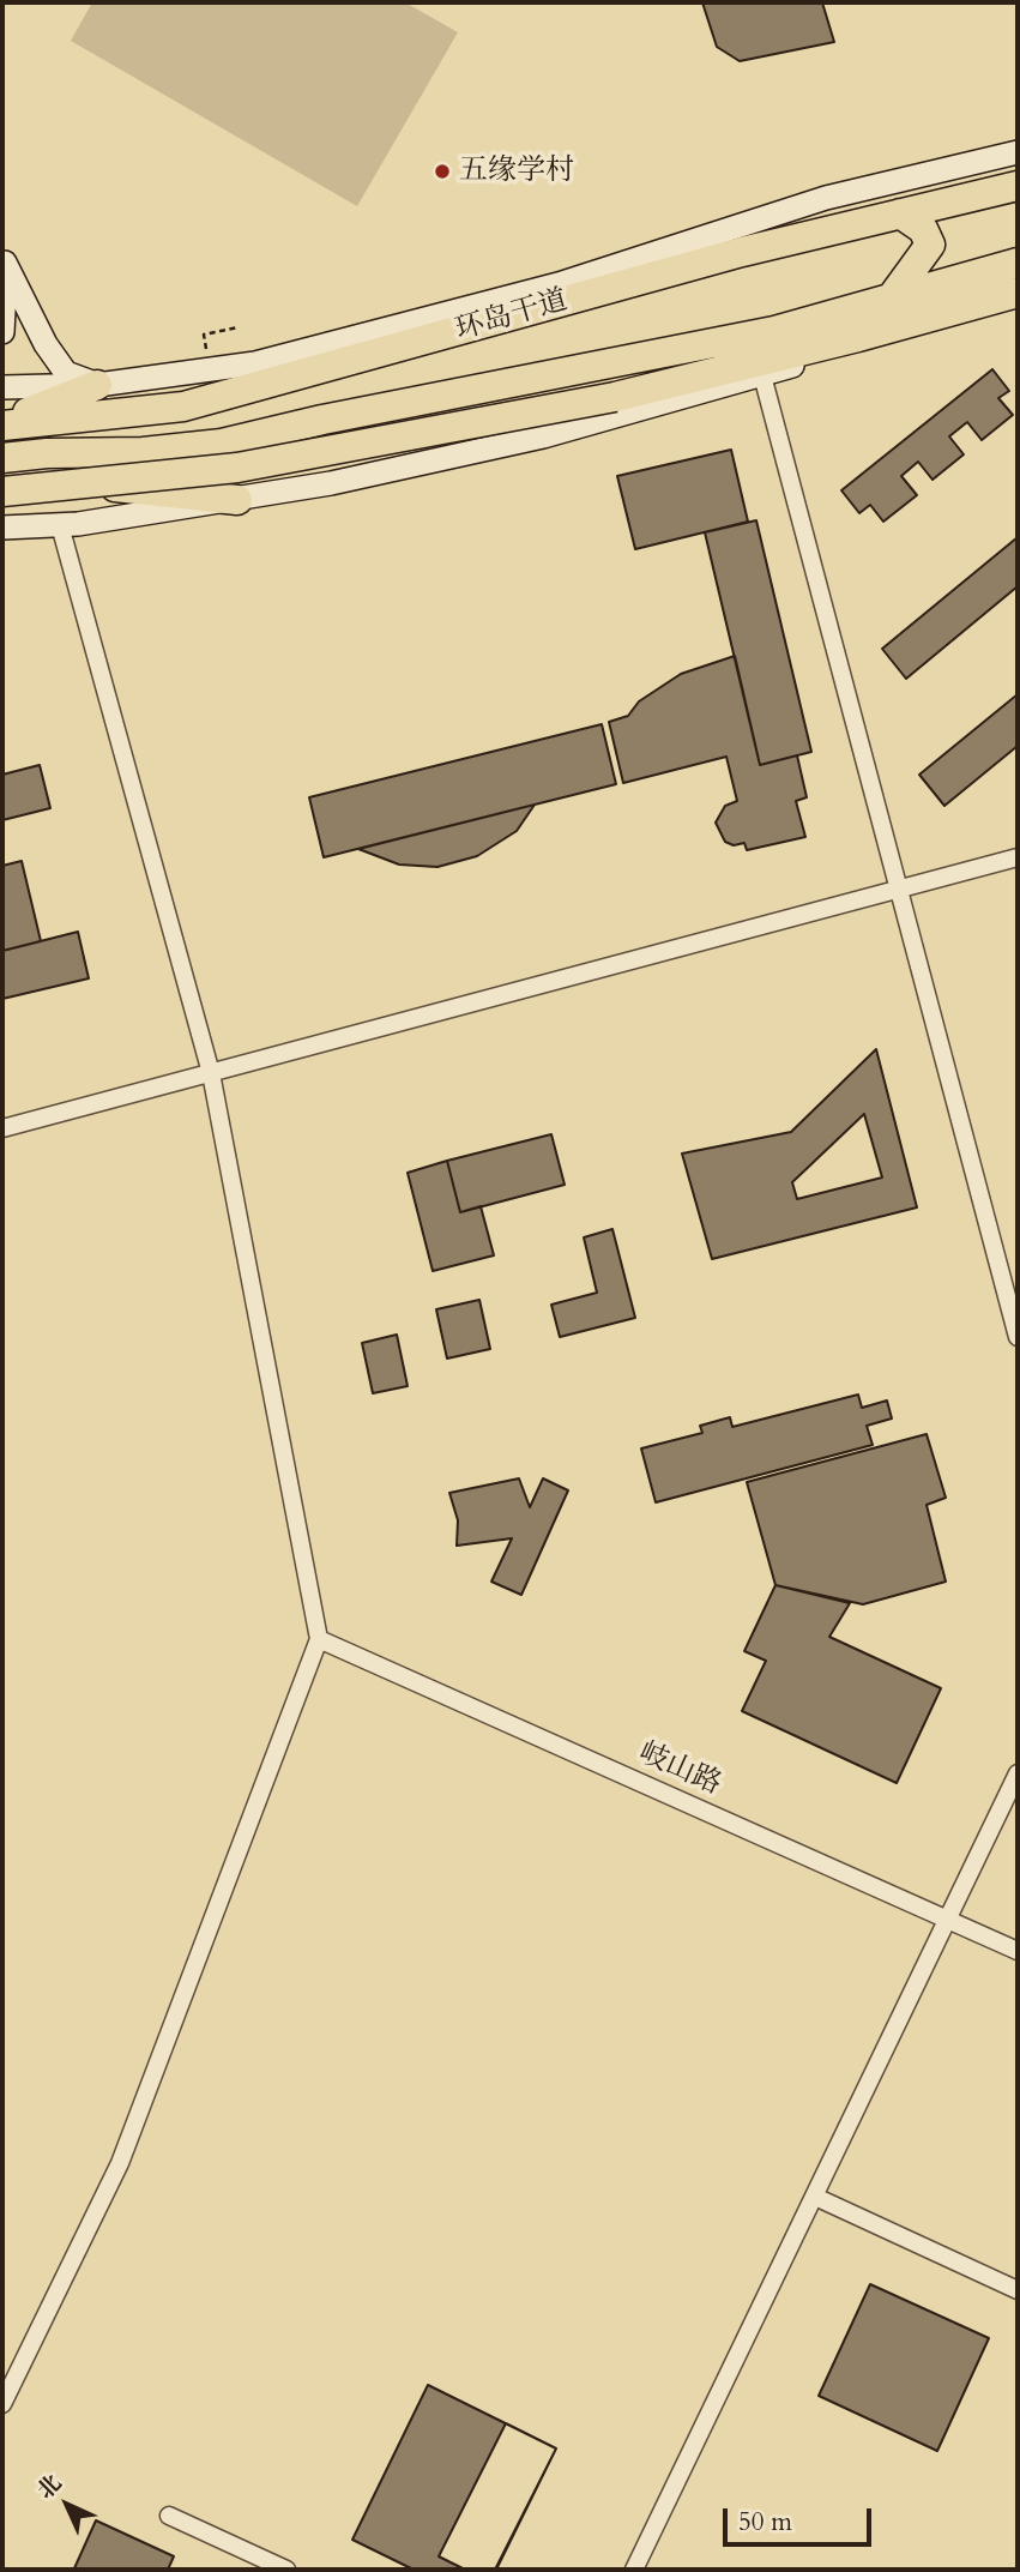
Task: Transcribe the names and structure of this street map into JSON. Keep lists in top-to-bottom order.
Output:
{
  "streets": {
    "highway": ["环岛干道"],
    "street": ["岐山路"]
  },
  "places": ["五缘学村"],
  "scale_bar": "50 m",
  "north": "top left"
}
